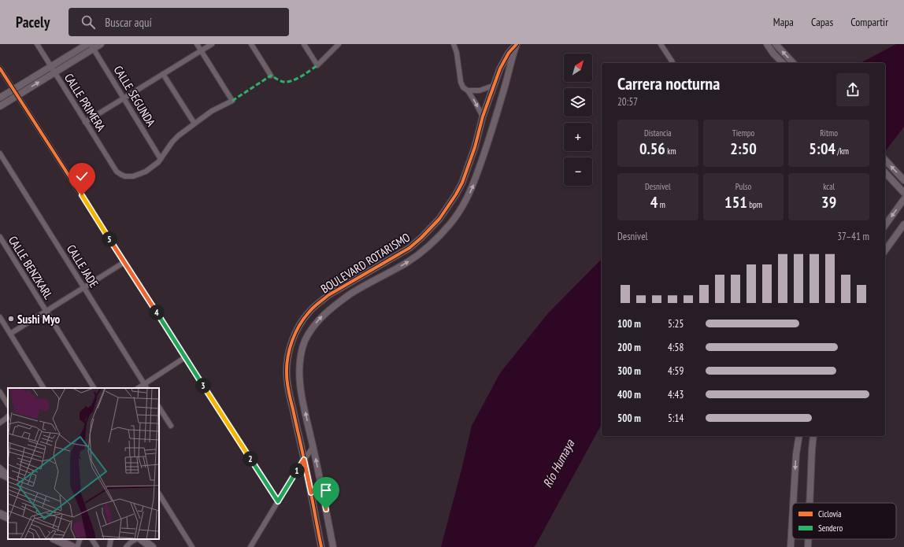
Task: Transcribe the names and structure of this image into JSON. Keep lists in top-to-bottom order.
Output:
{
  "streets": {
    "street": [
      "CALLE SEGUNDA",
      "CALLE PRIMERA",
      "BOULEVARD ROTARISMO",
      "CALLE JADE",
      "CALLE BENZKARL"
    ]
  },
  "crossings": [
    ["CALLE SEGUNDA", "CALLE PRIMERA"]
  ],
  "water": ["Río Humaya"],
  "places": ["Sushi Myo"],
  "legend": ["Ciclovía", "Sendero"],
  "north": "top right",
  "page": {
    "header": "Pacely",
    "search": "Buscar aquí",
    "nav": ["Mapa", "Capas", "Compartir"],
    "map_buttons": ["+", "−"],
    "heading": ["Carrera nocturna", "20:57"],
    "stats": [
      ["Distancia", "0.56 km"],
      ["Tiempo", "2:50"],
      ["Ritmo", "5:04 /km"],
      ["Desnivel", "4 m"],
      ["Pulso", "151 bpm"],
      ["kcal", "39"]
    ],
    "chart": ["Desnivel", "37–41 m"],
    "pins": [
      "5",
      "4",
      "3",
      "2",
      "1"
    ],
    "list": [
      {
        "name": "100 m",
        "note": "5:25"
      },
      {
        "name": "200 m",
        "note": "4:58"
      },
      {
        "name": "300 m",
        "note": "4:59"
      },
      {
        "name": "400 m",
        "note": "4:43"
      },
      {
        "name": "500 m",
        "note": "5:14"
      }
    ]
  }
}
